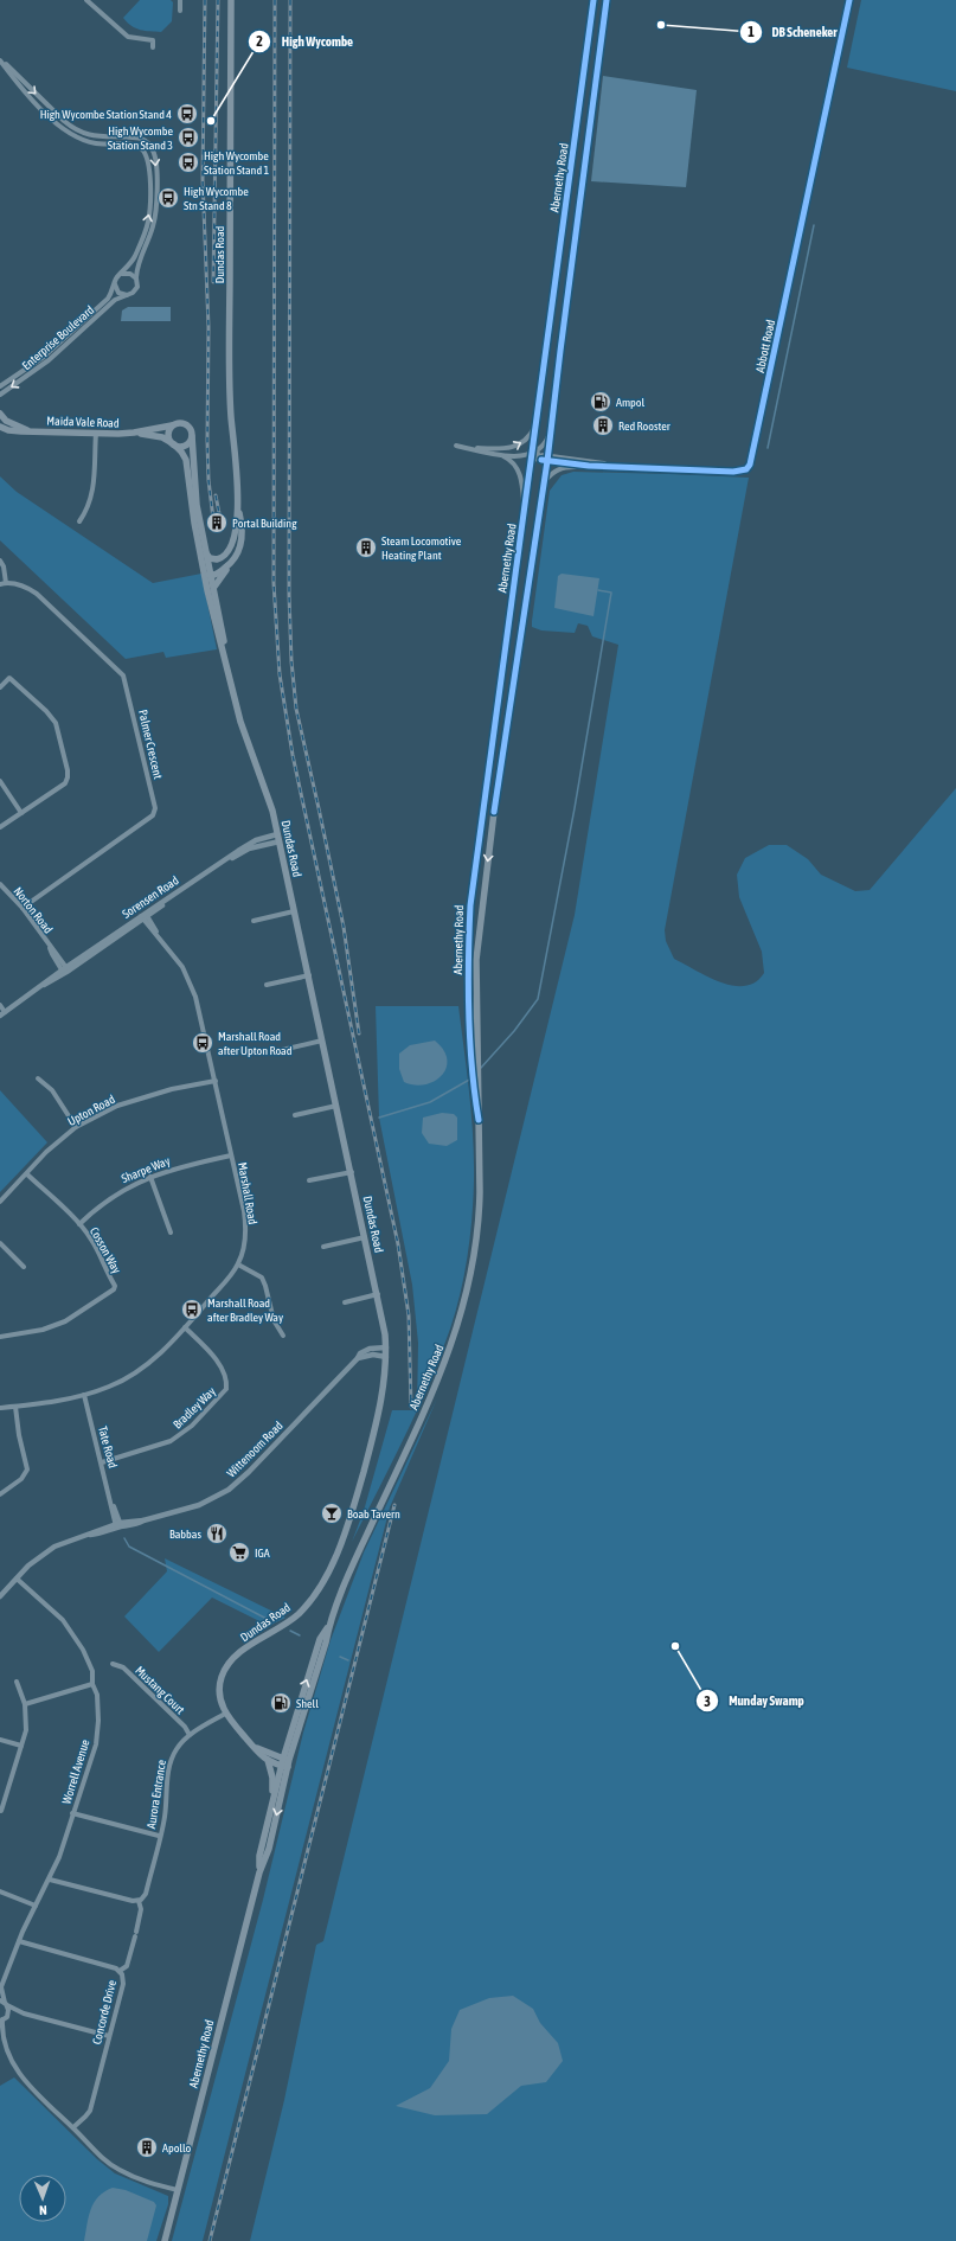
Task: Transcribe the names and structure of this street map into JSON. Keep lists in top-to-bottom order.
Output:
{
  "streets": {
    "main road": ["Abernethy Road", "Dundas Road", "Maida Vale Road"],
    "street": [
      "Enterprise Boulevard",
      "Abbott Road",
      "Palmer Crescent",
      "Sorensen Road",
      "Norton Road",
      "Upton Road",
      "Sharpe Way",
      "Marshall Road",
      "Cosson Way",
      "Bradley Way",
      "Tate Road",
      "Wittenoom Road",
      "Mustang Court",
      "Worrell Avenue",
      "Aurora Entrance",
      "Concorde Drive"
    ]
  },
  "crossings": [
    ["Abernethy Road", "Dundas Road"],
    ["Abernethy Road", "Abbott Road"],
    ["Abernethy Road", "Worrell Avenue"],
    ["Dundas Road", "Sorensen Road"],
    ["Dundas Road", "Wittenoom Road"],
    ["Dundas Road", "Aurora Entrance"],
    ["Palmer Crescent", "Norton Road"],
    ["Sorensen Road", "Norton Road"],
    ["Sorensen Road", "Marshall Road"],
    ["Upton Road", "Marshall Road"],
    ["Upton Road", "Cosson Way"],
    ["Sharpe Way", "Marshall Road"],
    ["Sharpe Way", "Cosson Way"],
    ["Marshall Road", "Bradley Way"],
    ["Marshall Road", "Tate Road"],
    ["Bradley Way", "Tate Road"],
    ["Tate Road", "Wittenoom Road"],
    ["Wittenoom Road", "Worrell Avenue"],
    ["Mustang Court", "Aurora Entrance"],
    ["Worrell Avenue", "Concorde Drive"],
    ["Aurora Entrance", "Concorde Drive"]
  ],
  "places": {
    "other": ["DB Scheneker", "High Wycombe", "Munday Swamp"],
    "bus stop": [
      "High Wycombe Station Stand 4",
      "High Wycombe Station Stand 3",
      "High Wycombe Station Stand 1",
      "High Wycombe Stn Stand 8",
      "Marshall Road after Upton Road",
      "Marshall Road after Bradley Way"
    ],
    "fuel station": ["Ampol", "Shell"],
    "building": [
      "Red Rooster",
      "Portal Building",
      "Steam Locomotive Heating Plant",
      "Apollo"
    ],
    "bar": ["Boab Tavern"],
    "restaurant": ["Babbas"],
    "supermarket": ["IGA"]
  },
  "north": "bottom"
}
